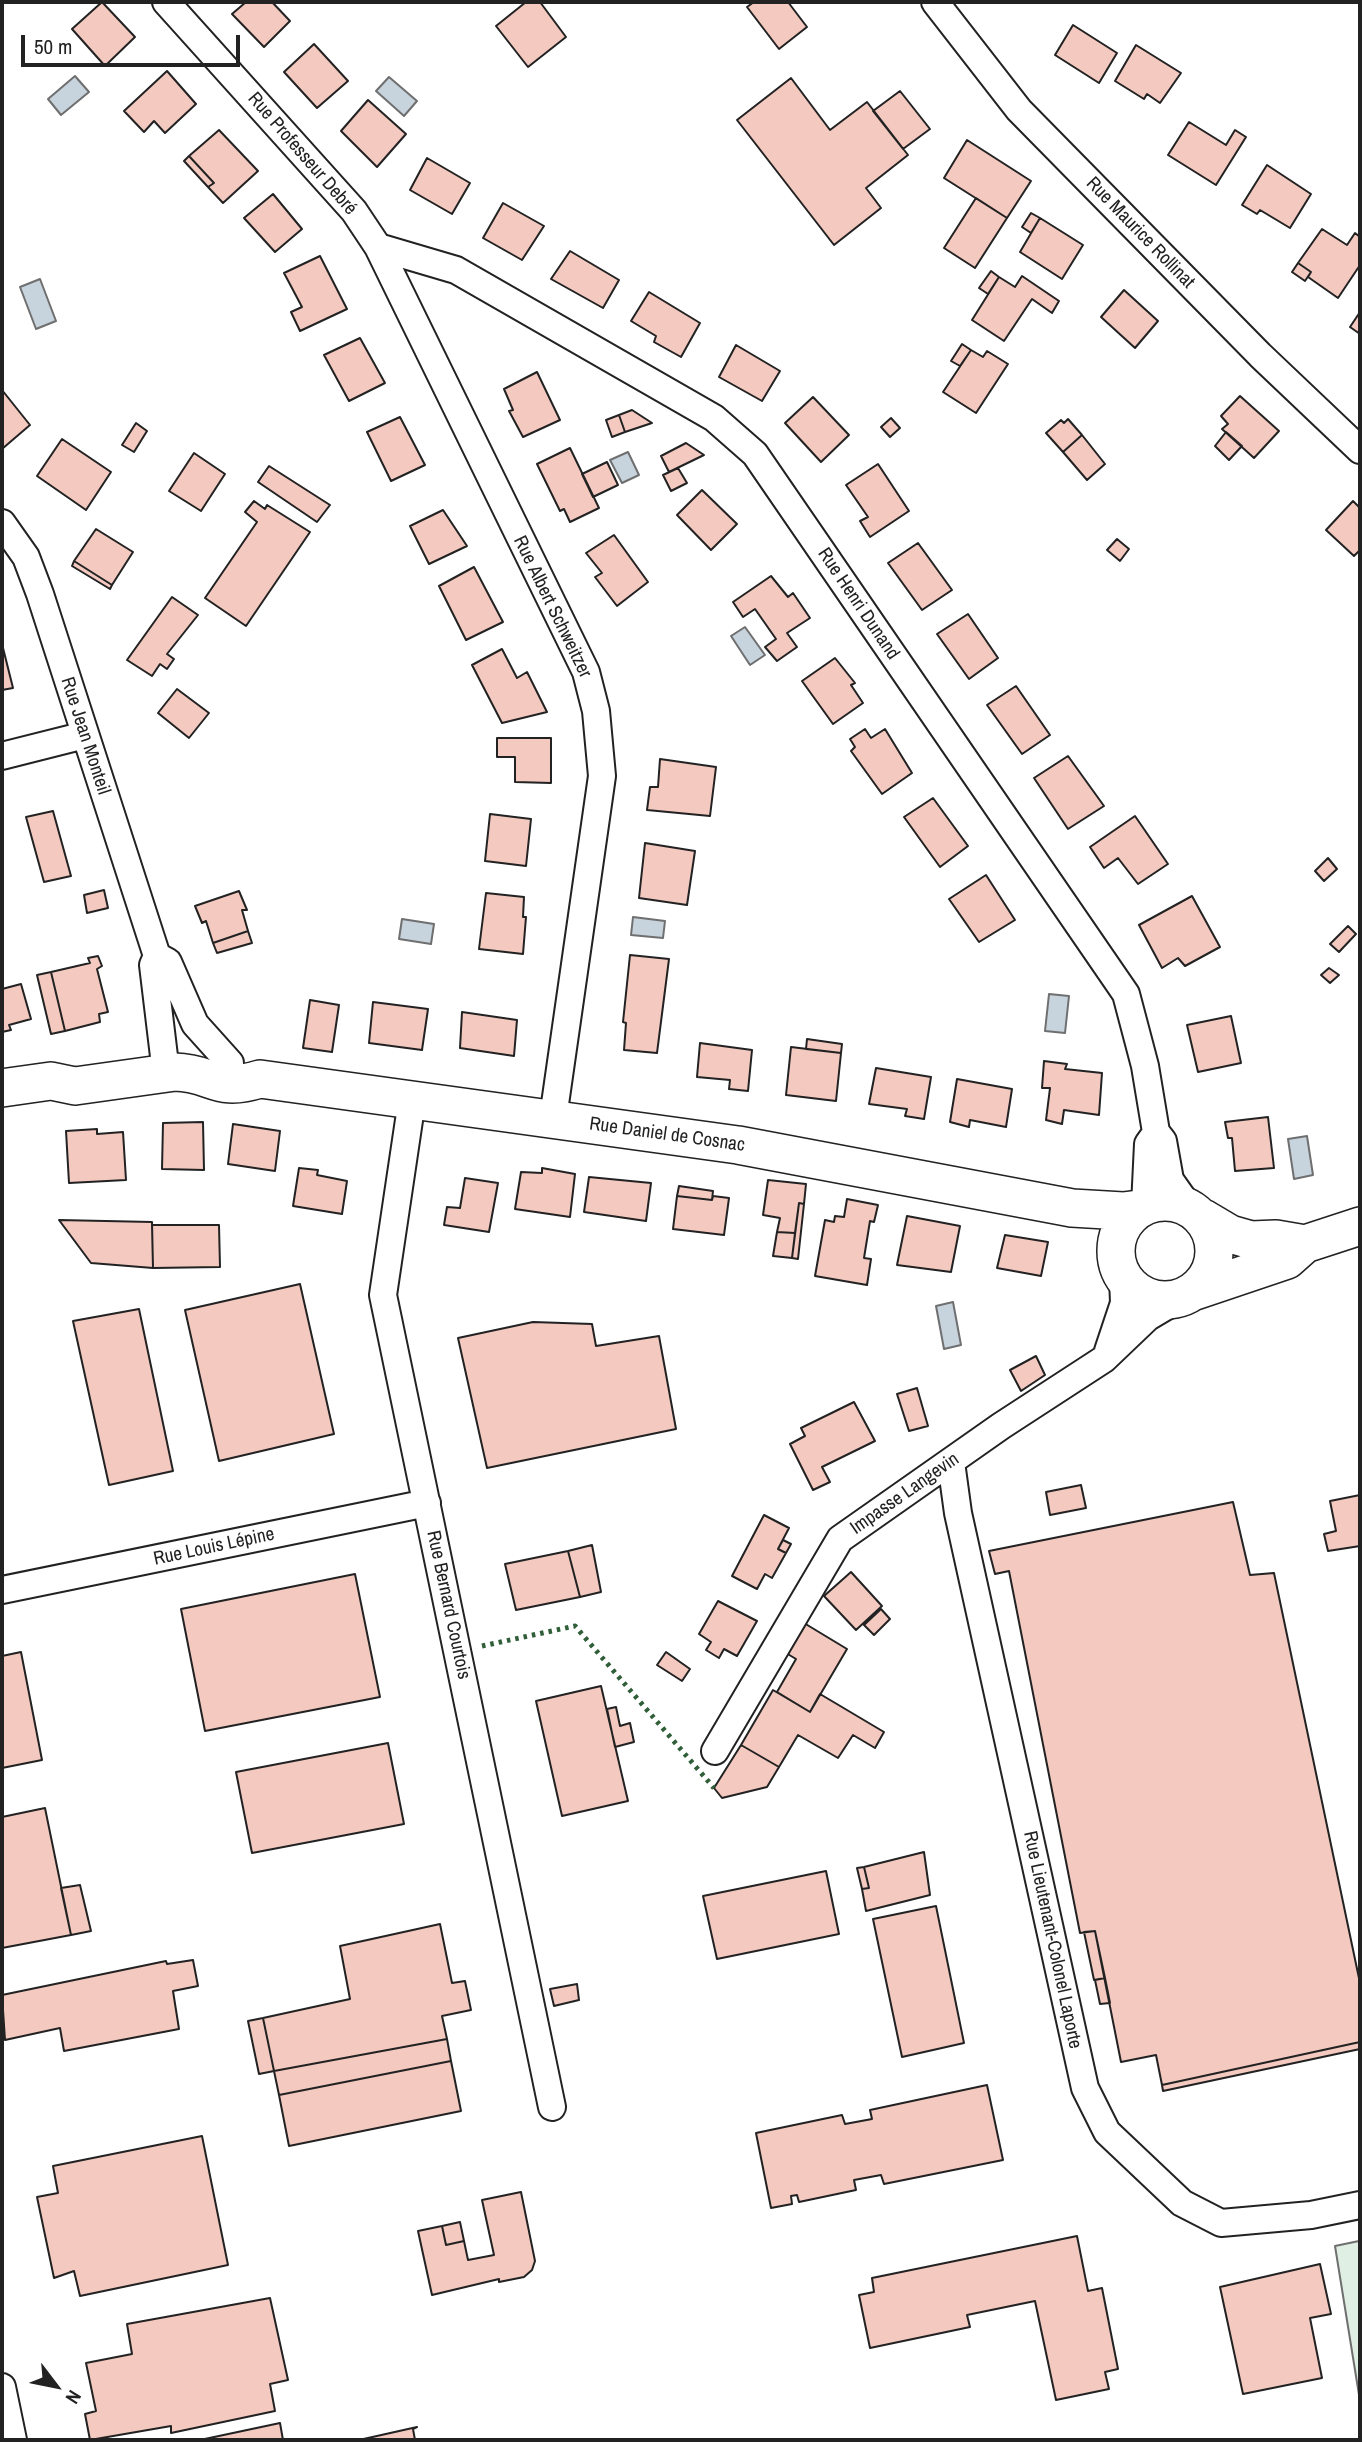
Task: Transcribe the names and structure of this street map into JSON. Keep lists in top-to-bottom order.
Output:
{
  "streets": {
    "street": [
      "Rue Professeur Debré",
      "Rue Maurice Rollinat",
      "Rue Henri Dunand",
      "Rue Albert Schweitzer",
      "Rue Jean Monteil",
      "Rue Daniel de Cosnac",
      "Impasse Langevin",
      "Rue Louis Lépine",
      "Rue Bernard Courtois",
      "Rue Lieutenant-Colonel Laporte"
    ]
  },
  "crossings": [
    ["Rue Professeur Debré", "Rue Henri Dunand"],
    ["Rue Professeur Debré", "Rue Albert Schweitzer"],
    ["Rue Henri Dunand", "Rue Albert Schweitzer"],
    ["Rue Henri Dunand", "Rue Daniel de Cosnac"],
    ["Rue Henri Dunand", "Impasse Langevin"],
    ["Rue Albert Schweitzer", "Rue Daniel de Cosnac"],
    ["Rue Jean Monteil", "Rue Daniel de Cosnac"],
    ["Rue Daniel de Cosnac", "Impasse Langevin"],
    ["Rue Daniel de Cosnac", "Rue Bernard Courtois"],
    ["Impasse Langevin", "Rue Lieutenant-Colonel Laporte"],
    ["Rue Louis Lépine", "Rue Bernard Courtois"]
  ],
  "scale_bar": "50 m",
  "north": "bottom right"
}
